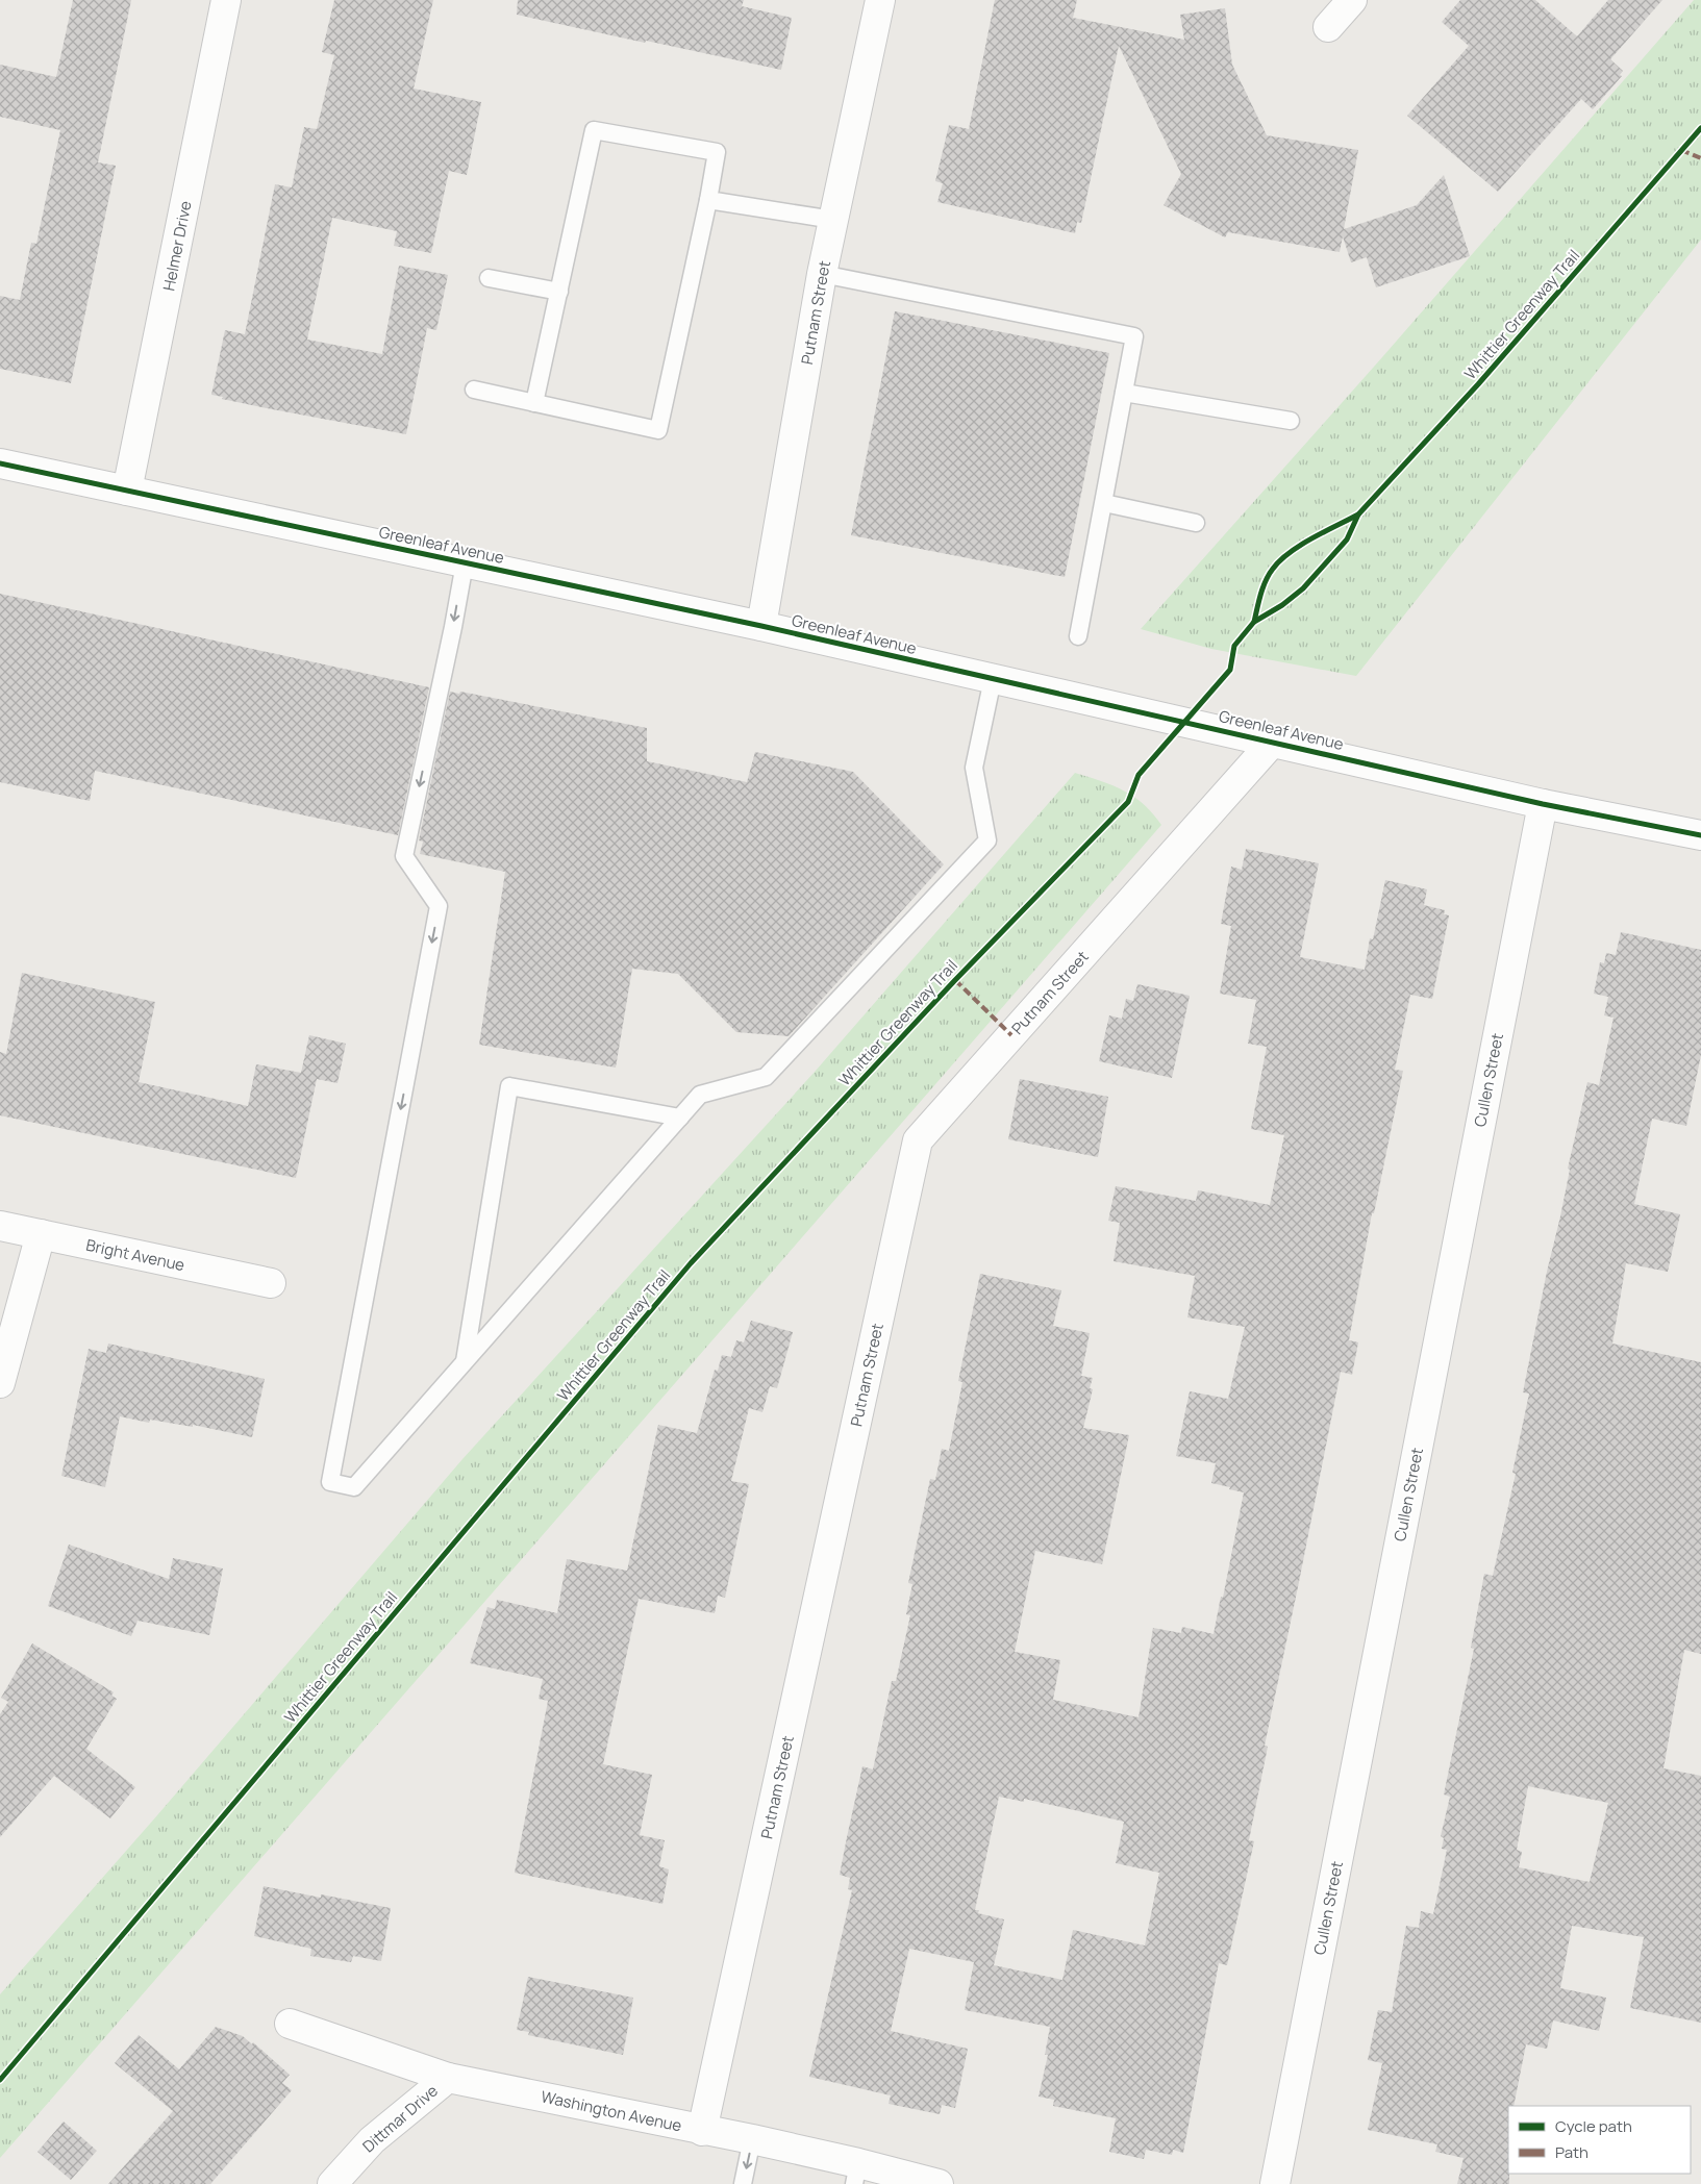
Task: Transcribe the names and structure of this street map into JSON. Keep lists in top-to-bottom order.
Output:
{
  "streets": {
    "street": [
      "Helmer Drive",
      "Putnam Street",
      "Greenleaf Avenue",
      "Cullen Street",
      "Bright Avenue",
      "Washington Avenue",
      "Dittmar Drive"
    ],
    "cycle path": ["Whittier Greenway Trail"]
  },
  "crossings": [
    ["Helmer Drive", "Greenleaf Avenue"],
    ["Putnam Street", "Greenleaf Avenue"],
    ["Putnam Street", "Washington Avenue"],
    ["Greenleaf Avenue", "Cullen Street"],
    ["Washington Avenue", "Dittmar Drive"]
  ],
  "legend": ["Cycle path", "Path"]
}
